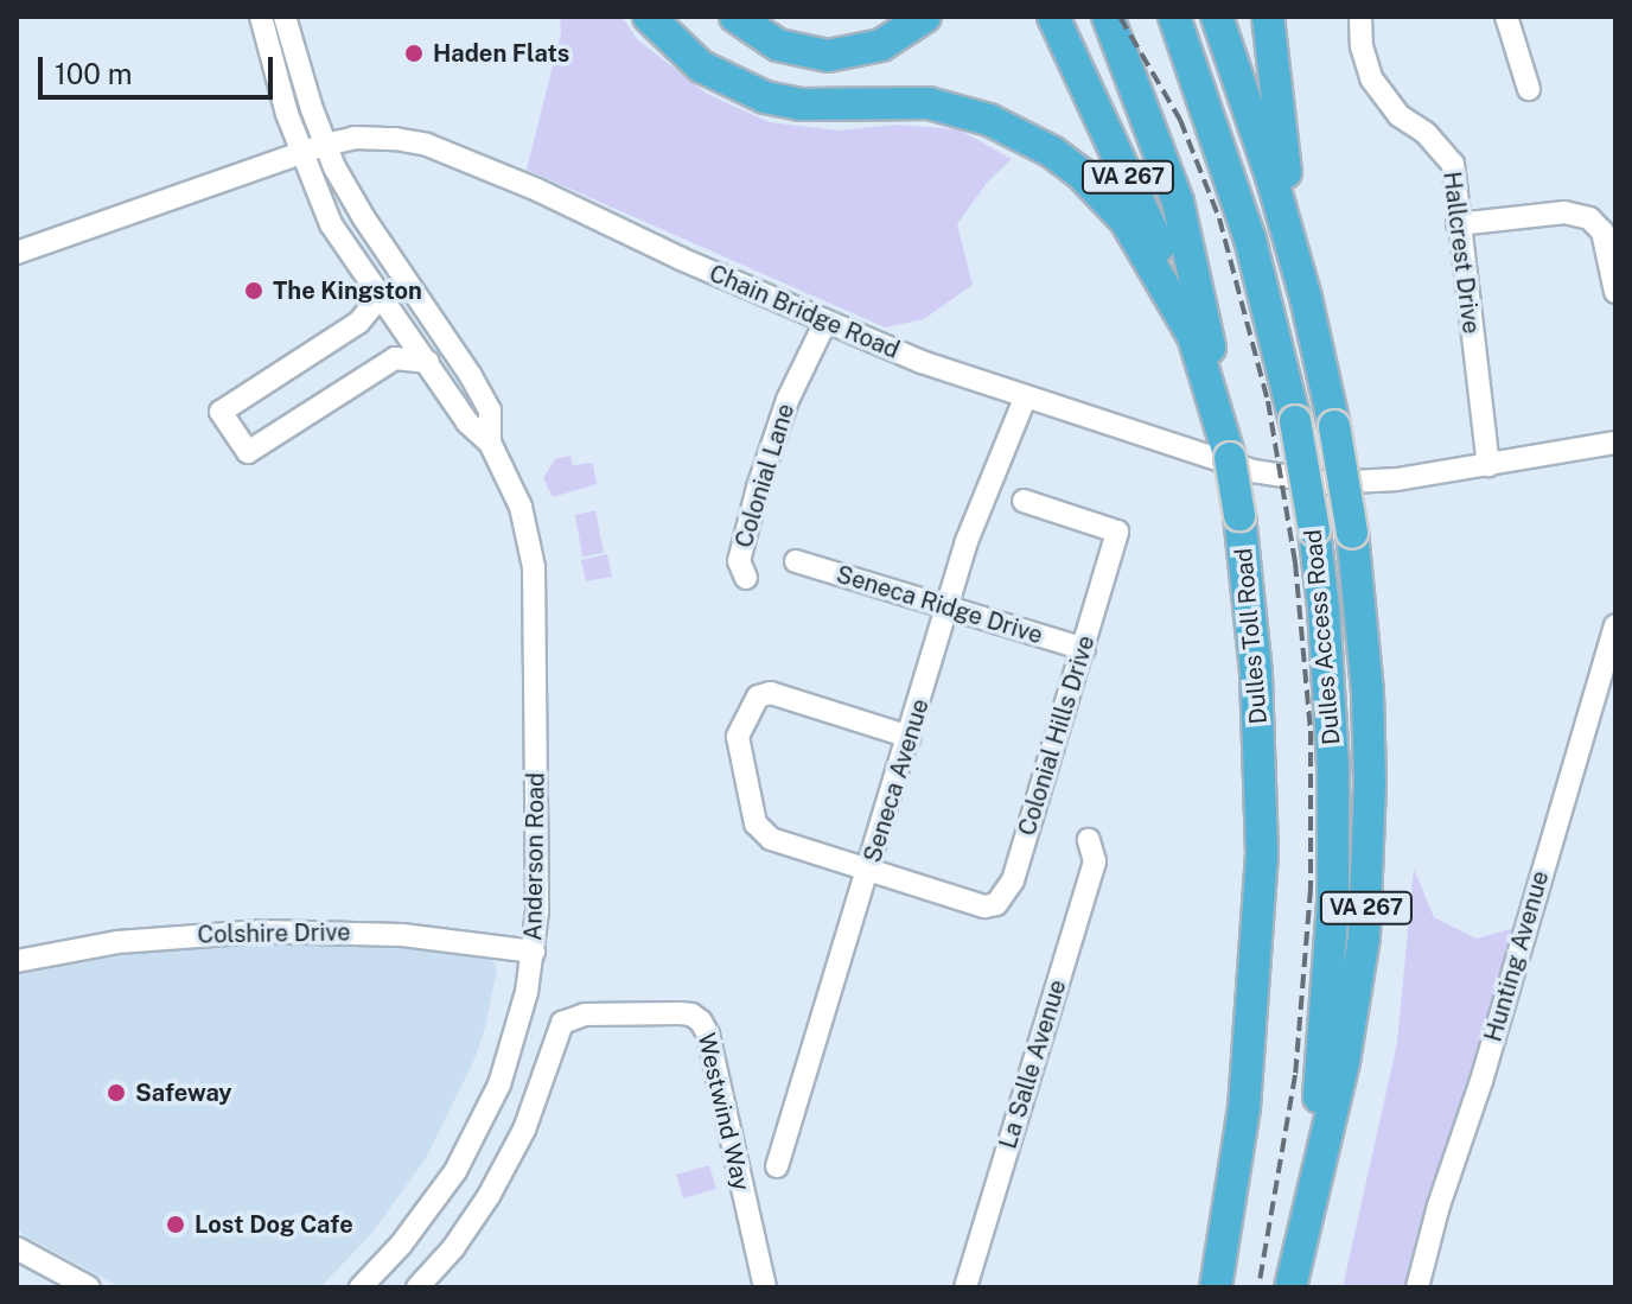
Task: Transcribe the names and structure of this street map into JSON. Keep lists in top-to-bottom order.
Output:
{
  "streets": {
    "highway": ["VA 267", "Dulles Toll Road", "Dulles Access Road"],
    "street": [
      "Hallcrest Drive",
      "Chain Bridge Road",
      "Colonial Lane",
      "Seneca Ridge Drive",
      "Colonial Hills Drive",
      "Seneca Avenue",
      "Anderson Road",
      "Colshire Drive",
      "Hunting Avenue",
      "La Salle Avenue",
      "Westwind Way"
    ]
  },
  "crossings": [
    ["VA 267", "Dulles Toll Road"],
    ["VA 267", "Dulles Access Road"],
    ["Hallcrest Drive", "Chain Bridge Road"],
    ["Chain Bridge Road", "Colonial Lane"],
    ["Chain Bridge Road", "Seneca Avenue"],
    ["Chain Bridge Road", "Anderson Road"],
    ["Seneca Ridge Drive", "Colonial Hills Drive"],
    ["Seneca Ridge Drive", "Seneca Avenue"],
    ["Colonial Hills Drive", "Seneca Avenue"],
    ["Anderson Road", "Colshire Drive"]
  ],
  "places": [
    "Haden Flats",
    "The Kingston",
    "Safeway",
    "Lost Dog Cafe"
  ],
  "scale_bar": "100 m"
}
